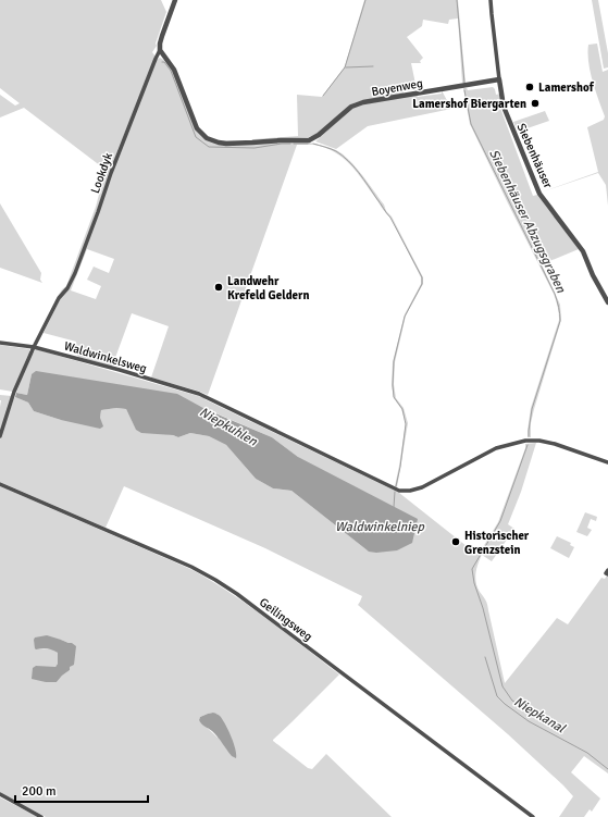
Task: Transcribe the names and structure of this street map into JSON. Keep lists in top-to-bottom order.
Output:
{
  "streets": {
    "street": [
      "Boyenweg",
      "Siebenhäuser",
      "Lookdyk",
      "Waldwinkelsweg",
      "Geilingsweg"
    ]
  },
  "crossings": [
    ["Boyenweg", "Siebenhäuser"],
    ["Boyenweg", "Lookdyk"],
    ["Lookdyk", "Waldwinkelsweg"]
  ],
  "water": [
    "Siebenhäuser Abzugsgraben",
    "Niepkuhlen",
    "Waldwinkelniep",
    "Niepkanal"
  ],
  "places": [
    "Lamershof",
    "Lamershof Biergarten",
    "Landwehr Krefeld Geldern",
    "Historischer Grenzstein"
  ],
  "scale_bar": "200 m"
}
